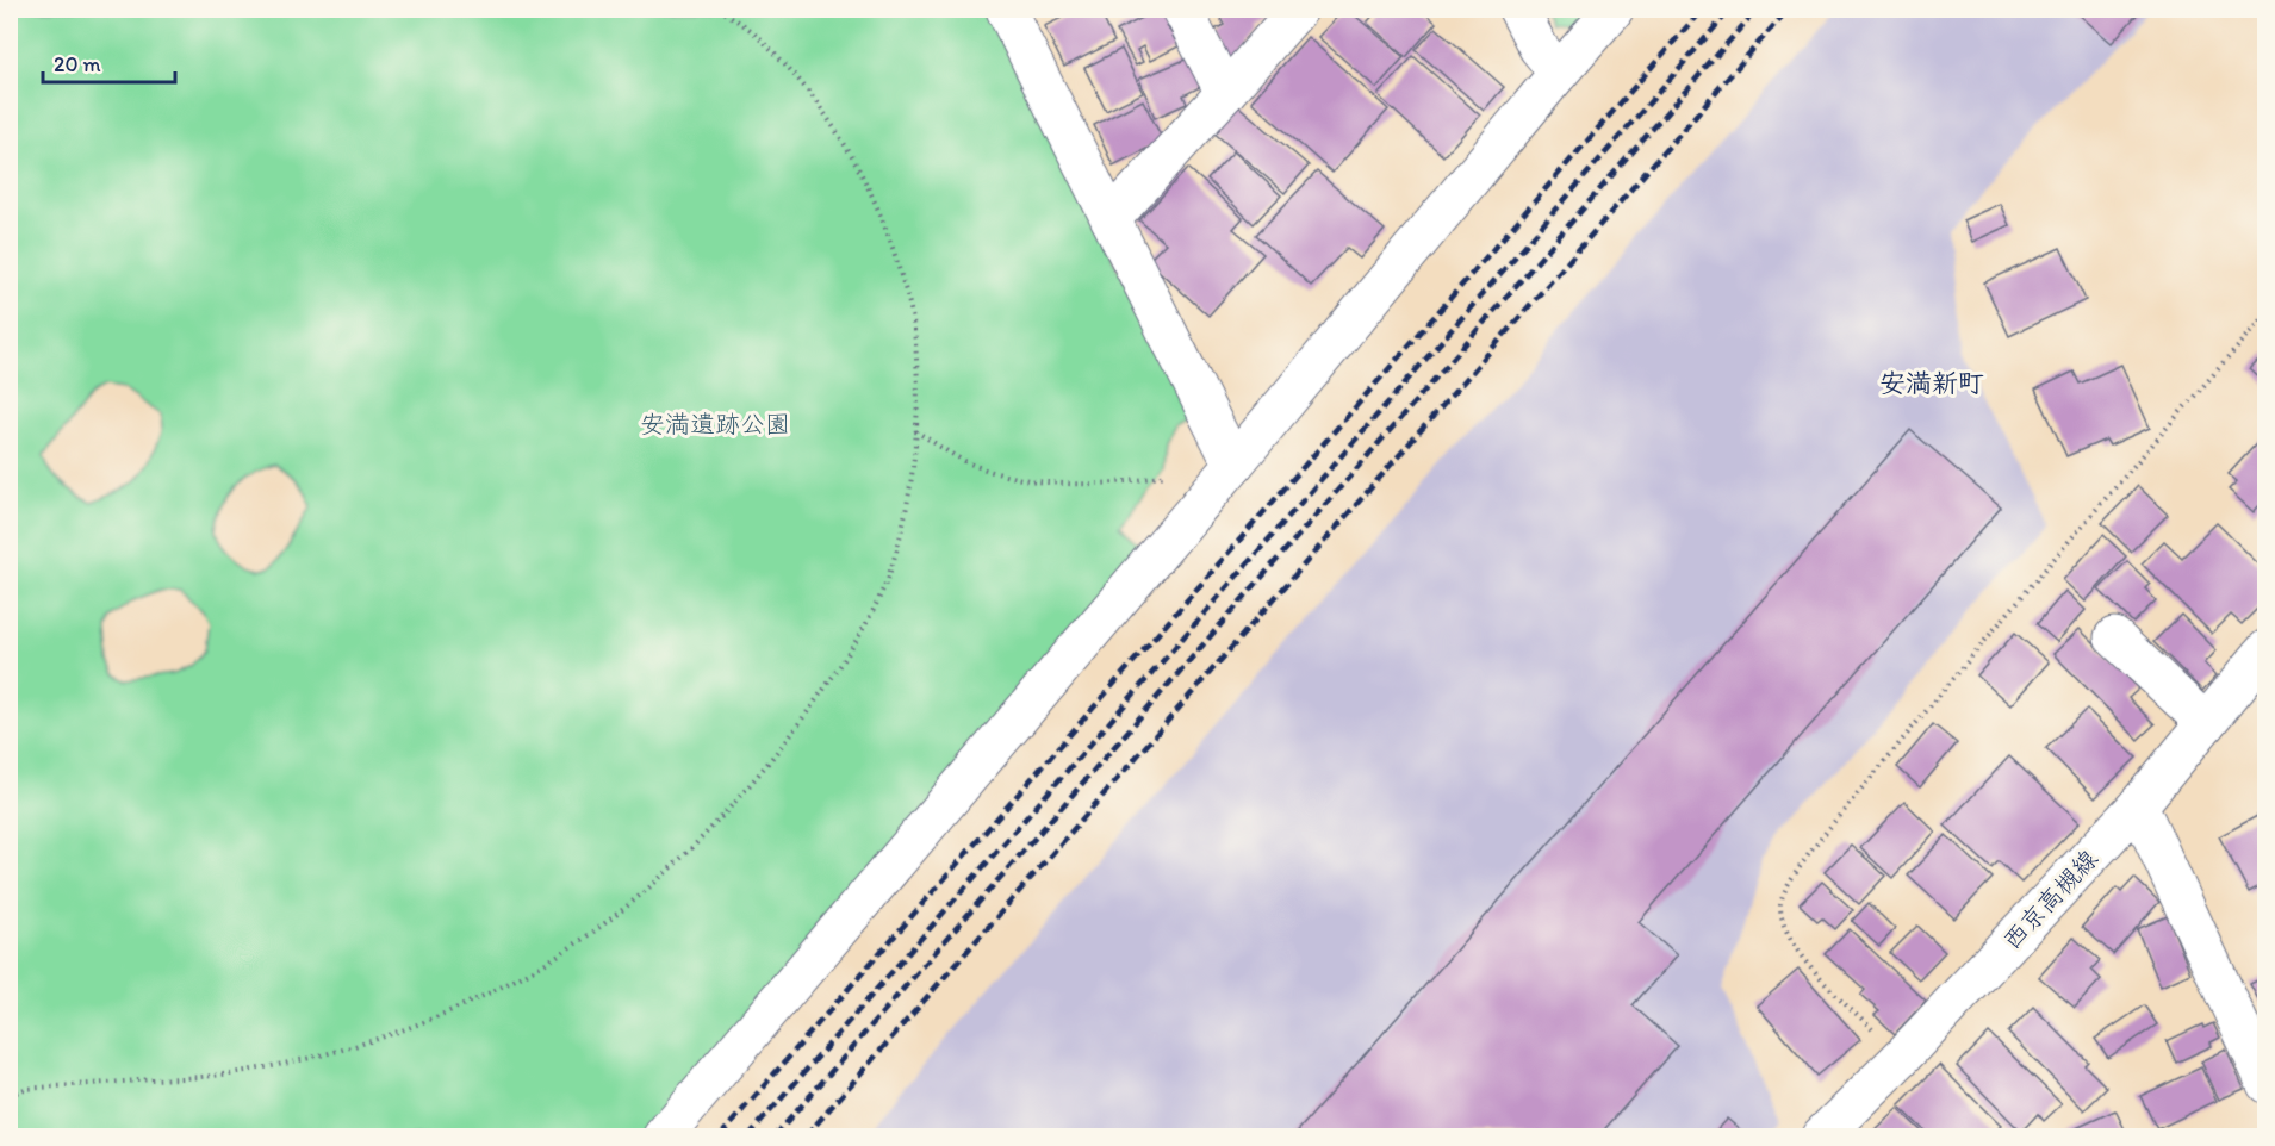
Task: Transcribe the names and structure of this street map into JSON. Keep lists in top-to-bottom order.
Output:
{
  "streets": {
    "street": ["西京高槻線"]
  },
  "districts": ["安満新町"],
  "parks": ["安満遺跡公園"],
  "scale_bar": "20 m"
}
